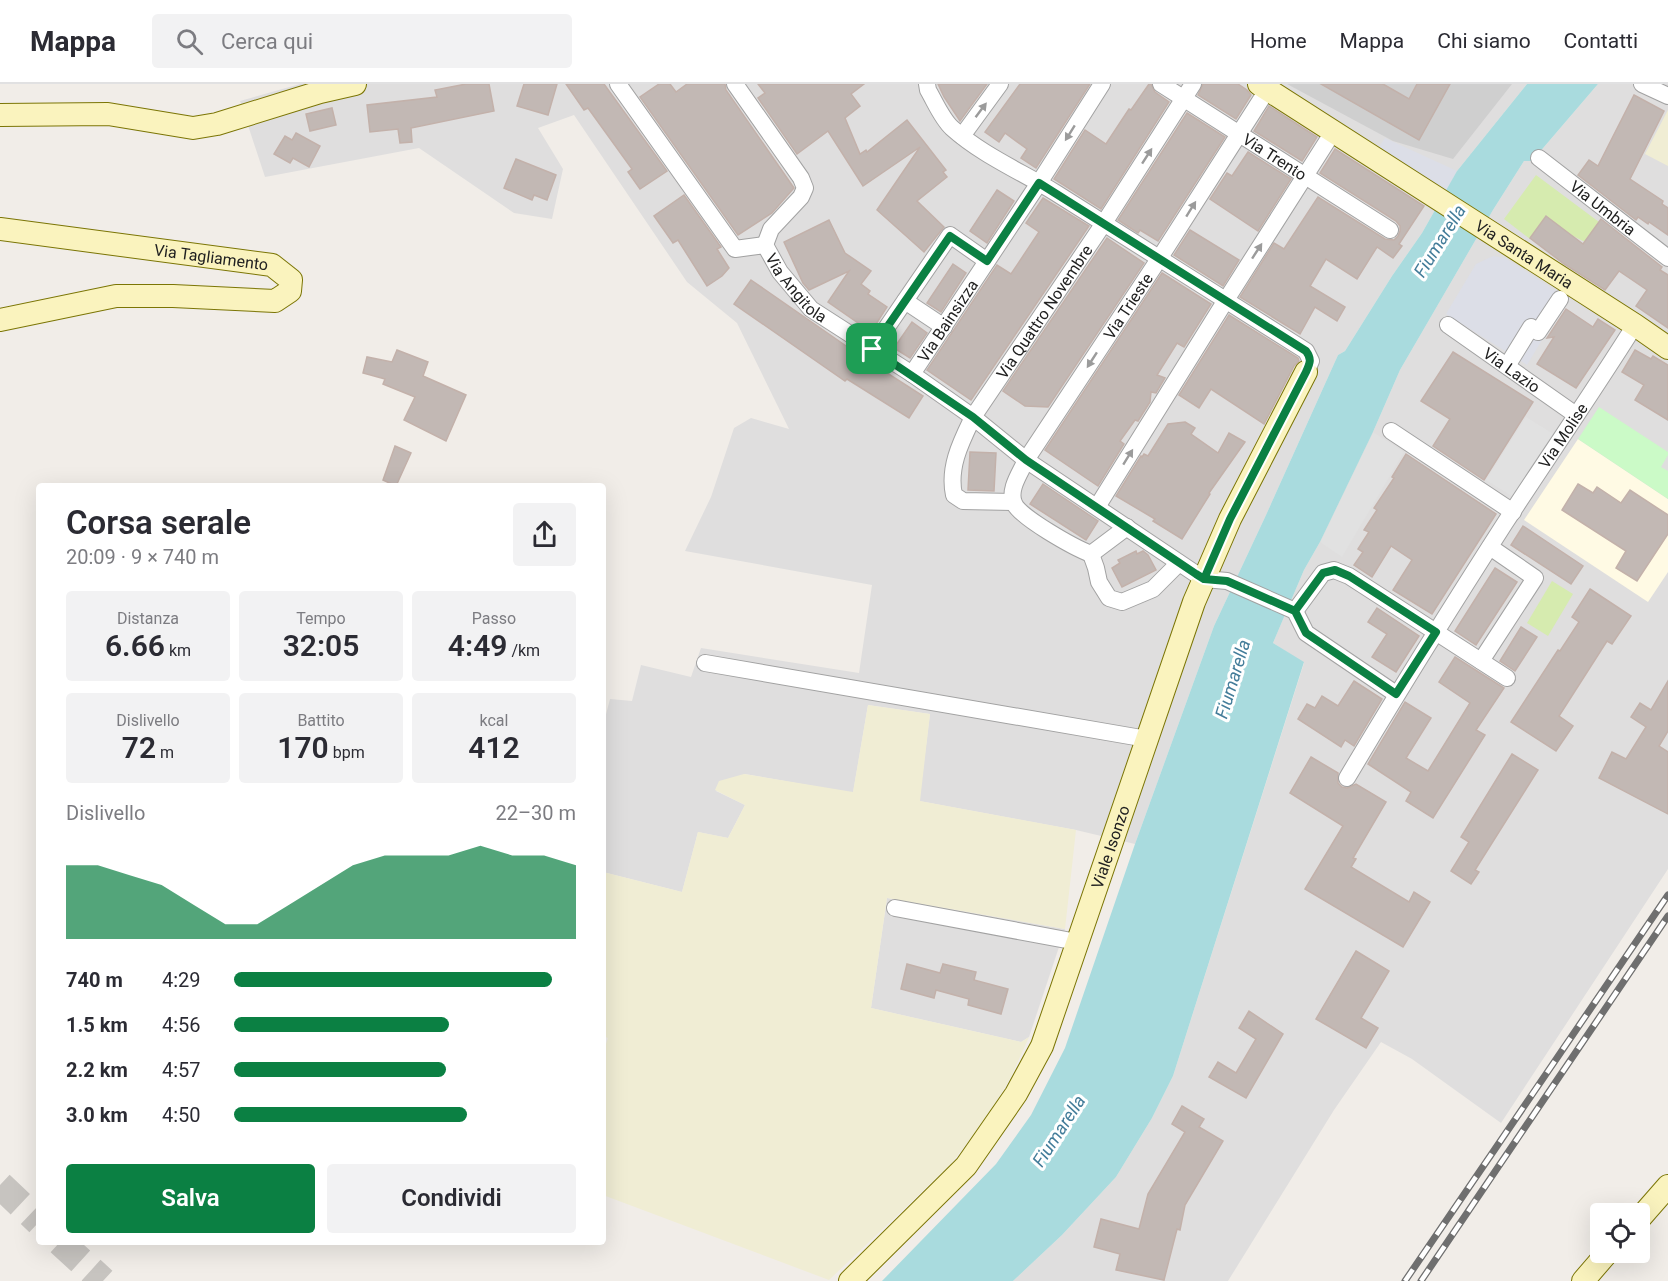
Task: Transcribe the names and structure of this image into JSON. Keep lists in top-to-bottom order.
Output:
{
  "streets": {
    "street": [
      "Via Trento",
      "Via Umbria",
      "Via Santa Maria",
      "Via Tagliamento",
      "Via Angitola",
      "Via Trieste",
      "Via Quattro Novembre",
      "Via Bainsizza",
      "Via Lazio",
      "Via Molise",
      "Viale Isonzo"
    ]
  },
  "crossings": [
    ["Via Trento", "Via Trieste"],
    ["Via Trento", "Via Quattro Novembre"],
    ["Via Santa Maria", "Via Trieste"],
    ["Via Santa Maria", "Via Molise"],
    ["Via Angitola", "Via Trieste"],
    ["Via Angitola", "Via Quattro Novembre"],
    ["Via Angitola", "Via Bainsizza"],
    ["Via Angitola", "Viale Isonzo"],
    ["Via Trieste", "Via Quattro Novembre"],
    ["Via Lazio", "Via Molise"]
  ],
  "water": ["Fiumarella"],
  "page": {
    "header": "Mappa",
    "search": "Cerca qui",
    "nav": [
      "Home",
      "Mappa",
      "Chi siamo",
      "Contatti"
    ],
    "heading": ["Corsa serale", "20:09 · 9 × 740 m"],
    "stats": [
      ["Distanza", "6.66 km"],
      ["Tempo", "32:05"],
      ["Passo", "4:49 /km"],
      ["Dislivello", "72 m"],
      ["Battito", "170 bpm"],
      ["kcal", "412"]
    ],
    "chart": ["Dislivello", "22–30 m"],
    "list": [
      {
        "name": "740 m",
        "note": "4:29"
      },
      {
        "name": "1.5 km",
        "note": "4:56"
      },
      {
        "name": "2.2 km",
        "note": "4:57"
      },
      {
        "name": "3.0 km",
        "note": "4:50"
      }
    ],
    "buttons": ["Salva", "Condividi"]
  }
}
